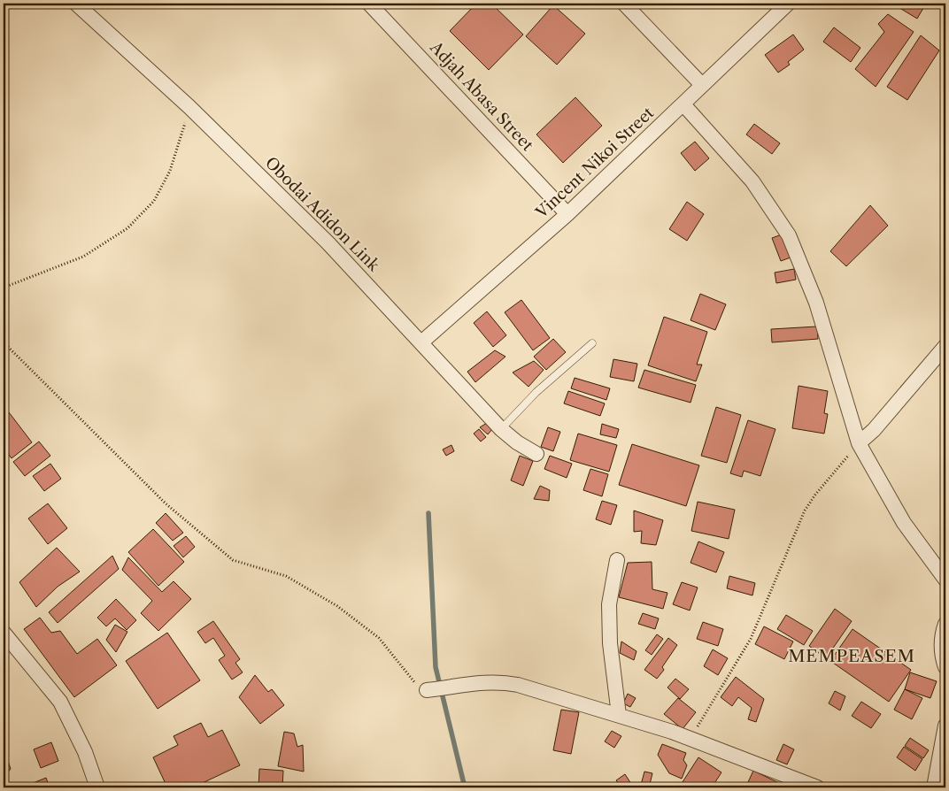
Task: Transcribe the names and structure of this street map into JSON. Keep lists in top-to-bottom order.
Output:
{
  "streets": {
    "street": ["Adjah Abasa Street", "Vincent Nikoi Street", "Obodai Adidon Link"]
  },
  "crossings": [
    ["Adjah Abasa Street", "Vincent Nikoi Street"],
    ["Vincent Nikoi Street", "Obodai Adidon Link"]
  ],
  "districts": ["MEMPEASEM"]
}
